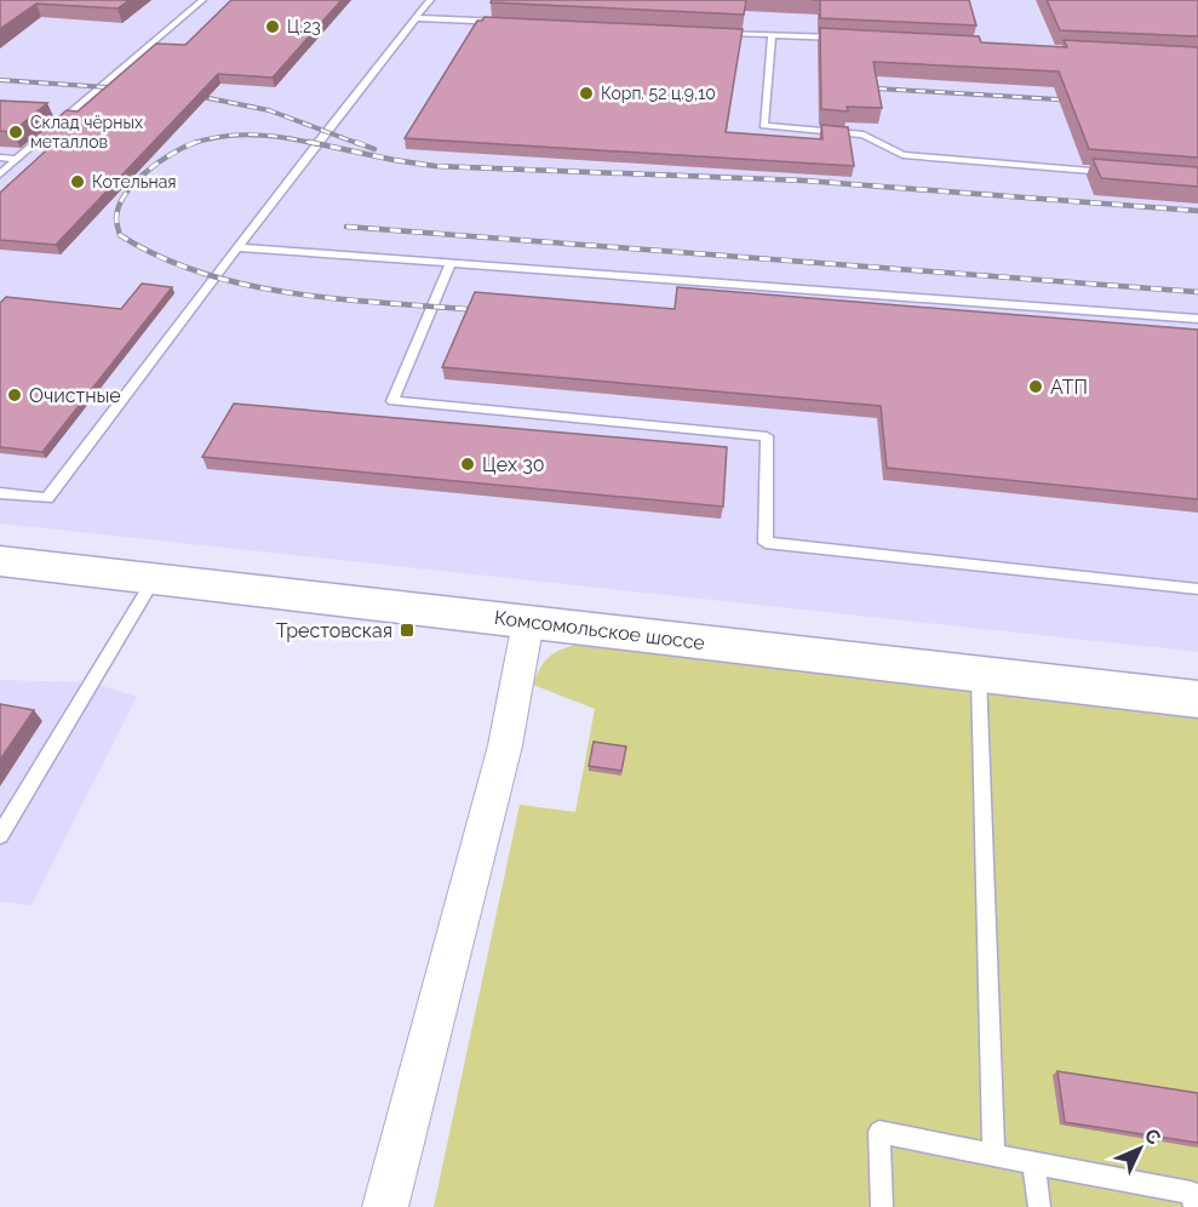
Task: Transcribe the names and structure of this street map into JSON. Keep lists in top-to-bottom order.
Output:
{
  "streets": {
    "main road": ["Комсомольское шоссе"]
  },
  "places": {
    "other": [
      "Ц.23",
      "Корп. 52 ц.9,10",
      "Склад чёрных металлов",
      "Котельная",
      "АТП",
      "Очистные",
      "Цех 30"
    ],
    "transit": ["Трестовская"]
  },
  "north": "top right"
}
